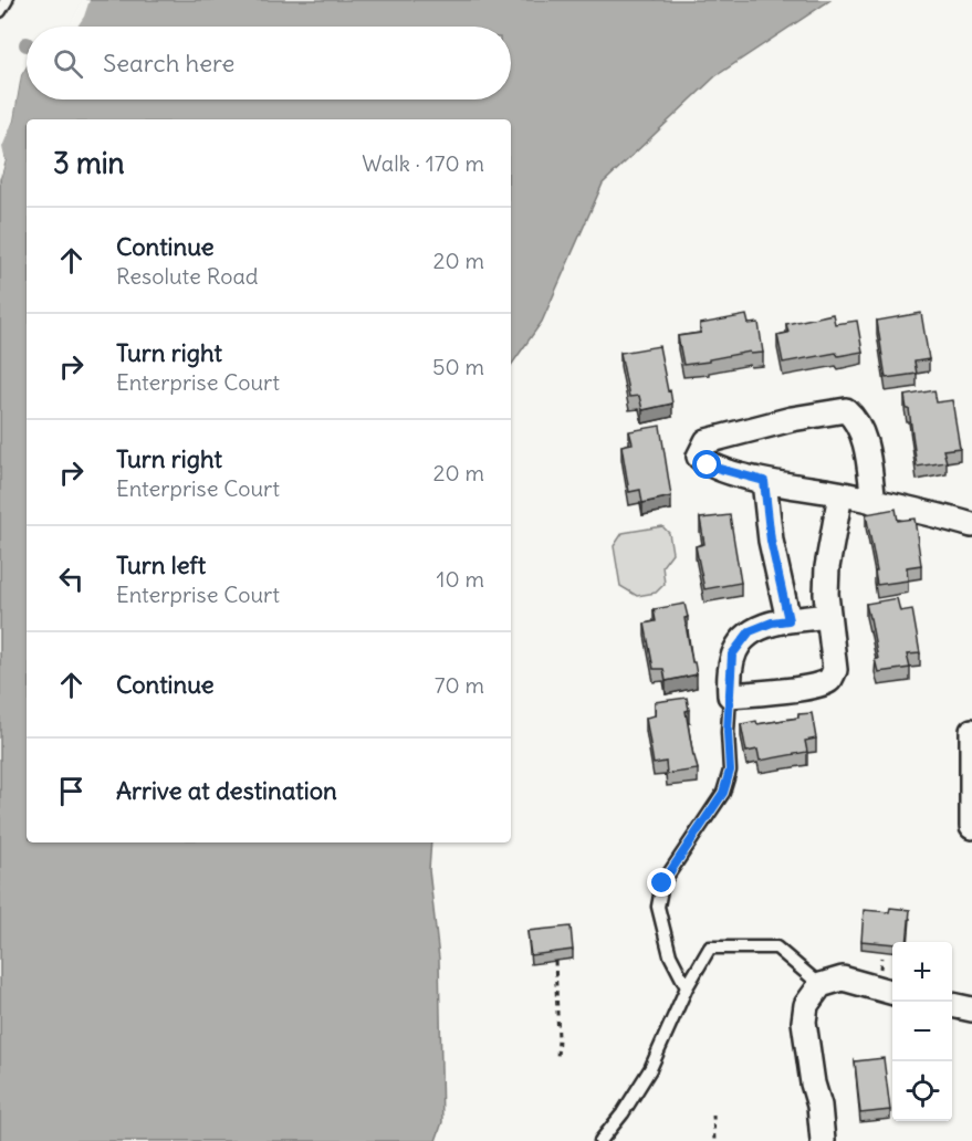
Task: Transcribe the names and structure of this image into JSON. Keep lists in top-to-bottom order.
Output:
{
  "page": {
    "search": "Search here",
    "heading": ["3 min", "Walk · 170 m"],
    "list": [
      ["Continue", "Resolute Road", "20 m"],
      ["Turn right", "Enterprise Court", "50 m"],
      ["Turn right", "Enterprise Court", "20 m"],
      ["Turn left", "Enterprise Court", "10 m"],
      ["Continue", "70 m"],
      "Arrive at destination"
    ],
    "map_buttons": ["+", "−"]
  }
}
